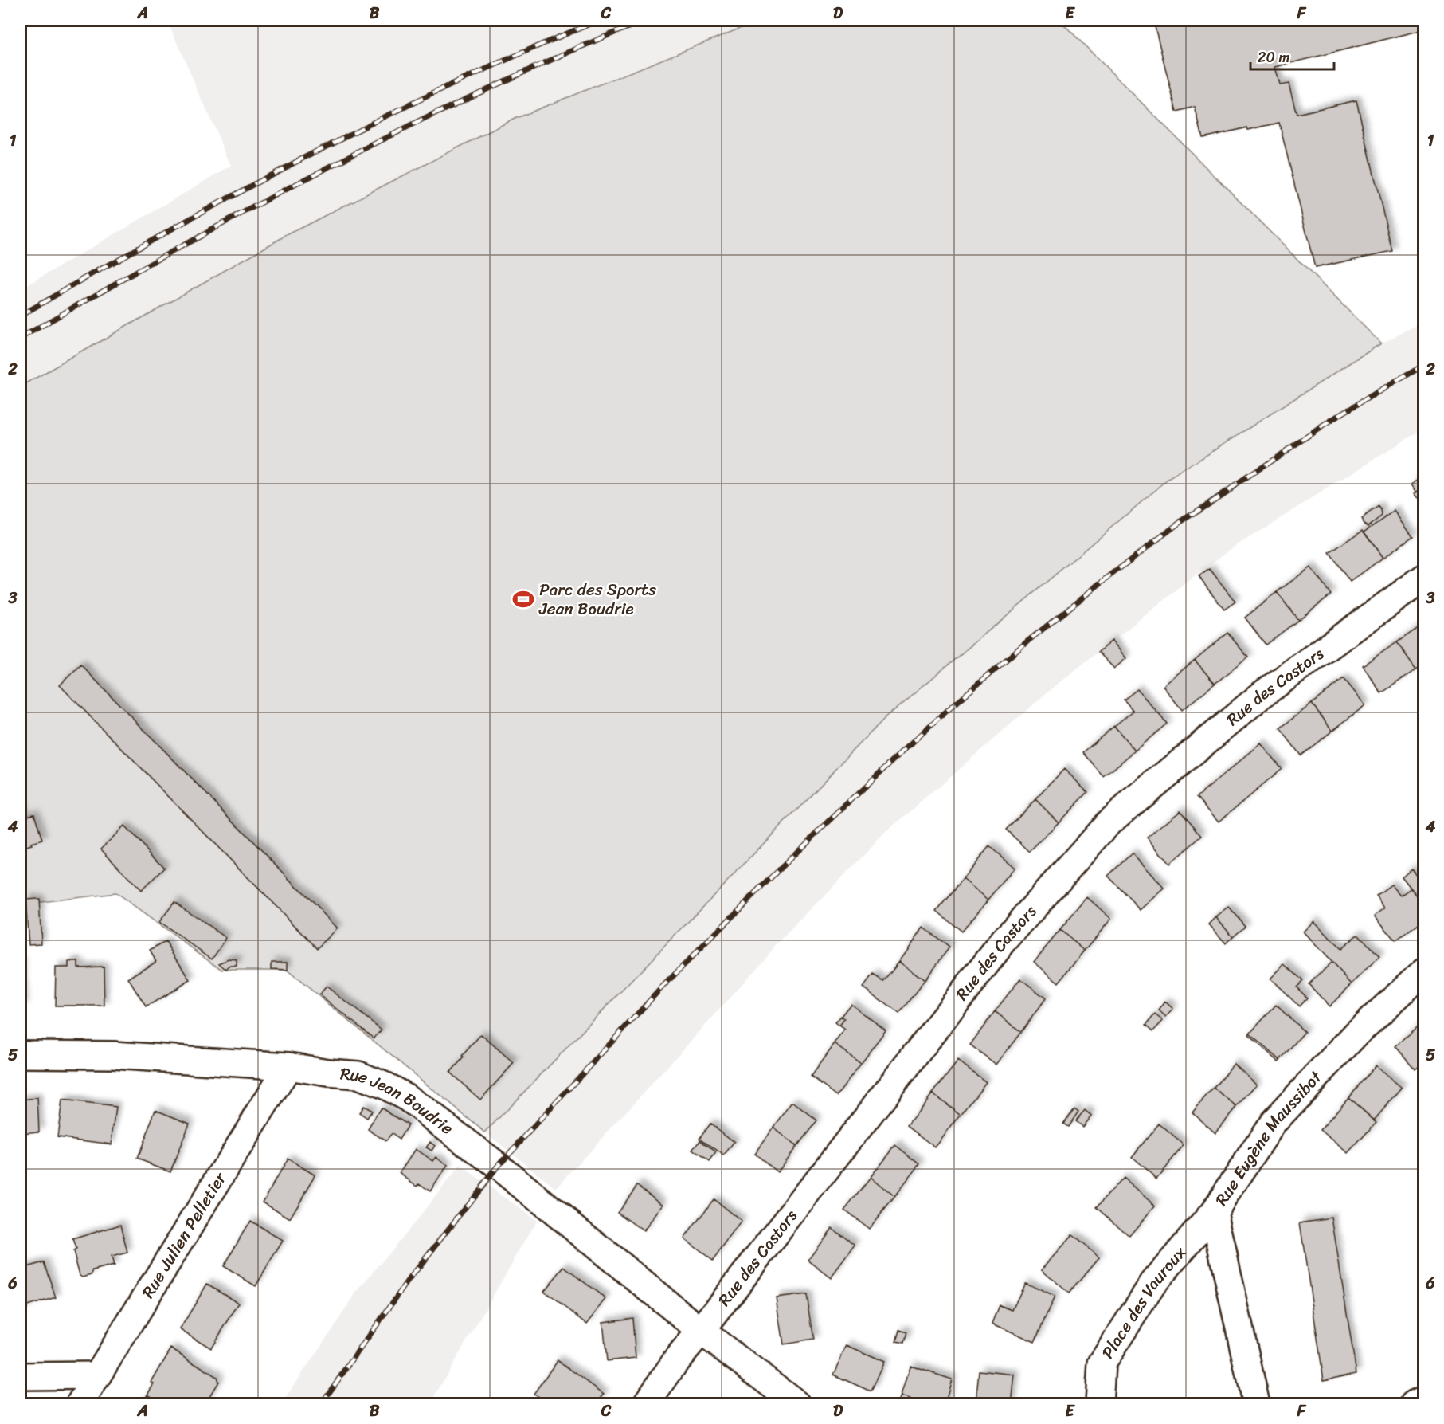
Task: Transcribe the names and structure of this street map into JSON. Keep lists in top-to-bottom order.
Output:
{
  "streets": {
    "street": [
      "Rue des Castors",
      "Rue Jean Boudrie",
      "Rue Eugène Maussibot",
      "Rue Julien Pelletier",
      "Place des Vauroux"
    ]
  },
  "crossings": [
    ["Rue des Castors", "Rue Jean Boudrie"],
    ["Rue Jean Boudrie", "Rue Julien Pelletier"],
    ["Rue Eugène Maussibot", "Place des Vauroux"]
  ],
  "places": {
    "sports": ["Parc des Sports Jean Boudrie"]
  },
  "scale_bar": "20 m",
  "grid": {
    "columns": [
      "A",
      "B",
      "C",
      "D",
      "E",
      "F"
    ],
    "rows": [
      "1",
      "2",
      "3",
      "4",
      "5",
      "6"
    ]
  }
}
